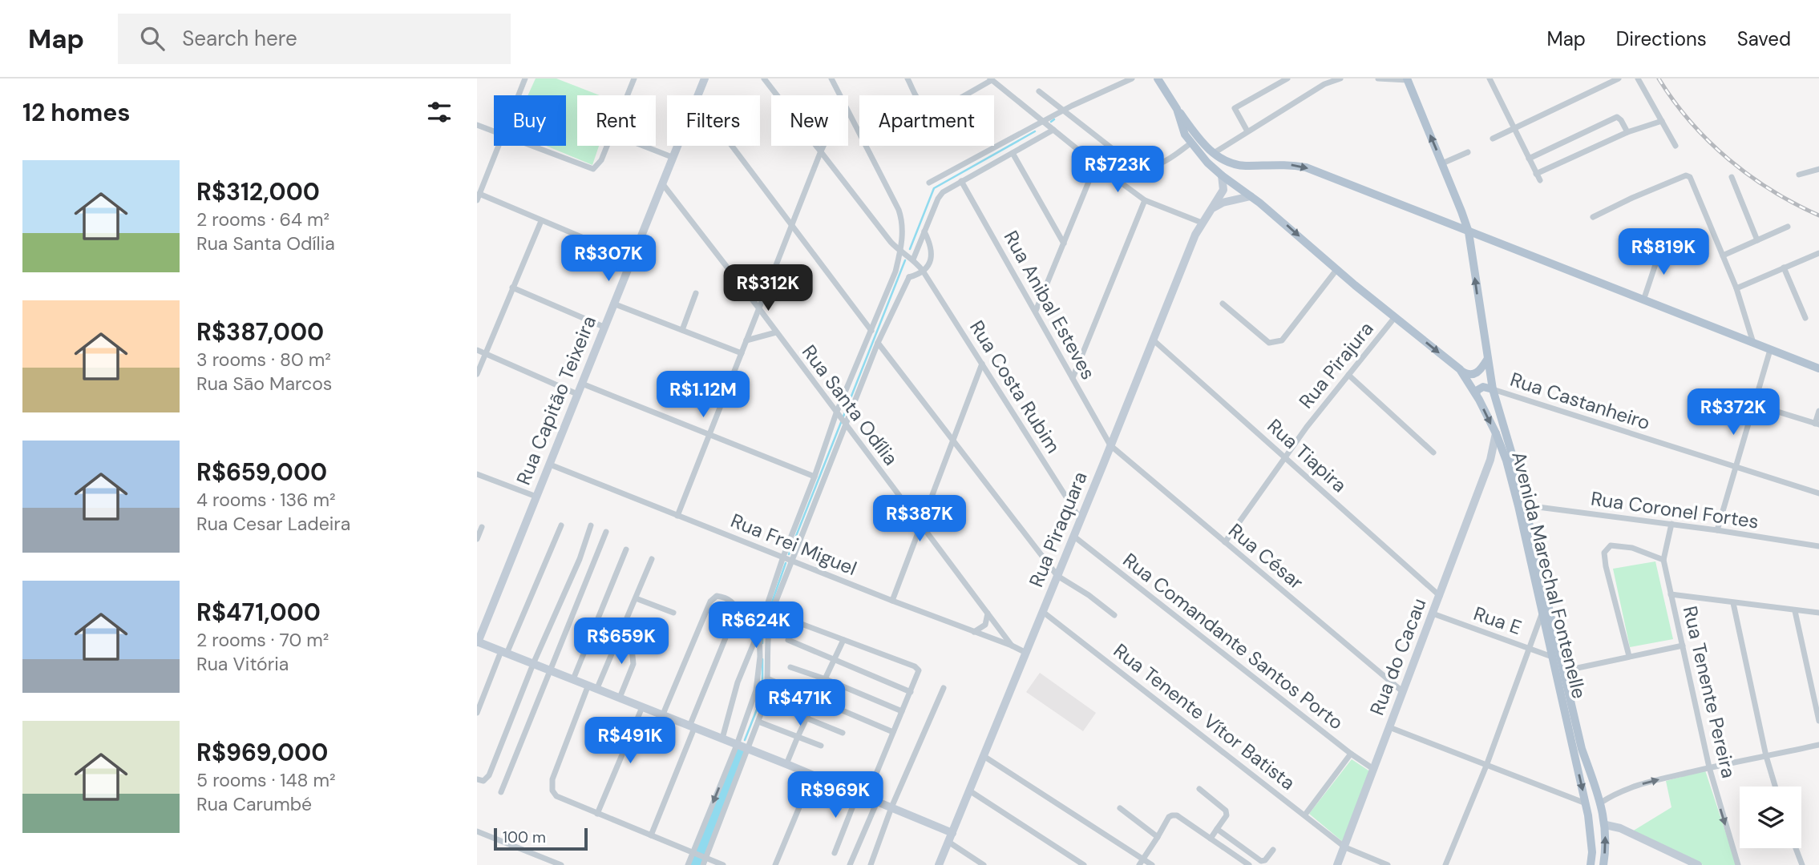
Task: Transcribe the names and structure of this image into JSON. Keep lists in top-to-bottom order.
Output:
{
  "streets": {
    "main road": ["Avenida Marechal Fontenelle"],
    "street": [
      "Rua Anibal Esteves",
      "Rua Pirajura",
      "Rua Costa Rubim",
      "Rua Capitão Teixeira",
      "Rua Castanheiro",
      "Rua Santa Odília",
      "Rua Tiapira",
      "Rua Coronel Fortes",
      "Rua Piraquara",
      "Rua Frei Miguel",
      "Rua César",
      "Rua E",
      "Rua Comandante Santos Porto",
      "Rua do Cacau",
      "Rua Tenente Pereira",
      "Rua Tenente Vítor Batista"
    ]
  },
  "crossings": [
    ["Rua Anibal Esteves", "Rua Piraquara"],
    ["Rua Anibal Esteves", "Rua César"],
    ["Rua Pirajura", "Rua Tiapira"],
    ["Rua Pirajura", "Rua César"],
    ["Rua Pirajura", "Avenida Marechal Fontenelle"],
    ["Rua Costa Rubim", "Rua Piraquara"],
    ["Rua Capitão Teixeira", "Rua Santa Odília"],
    ["Rua Capitão Teixeira", "Rua Frei Miguel"],
    ["Rua Castanheiro", "Avenida Marechal Fontenelle"],
    ["Rua Santa Odília", "Rua Frei Miguel"],
    ["Rua Tiapira", "Rua Piraquara"],
    ["Rua Tiapira", "Rua do Cacau"],
    ["Rua Coronel Fortes", "Avenida Marechal Fontenelle"],
    ["Rua Coronel Fortes", "Rua Tenente Pereira"],
    ["Rua Piraquara", "Rua Frei Miguel"],
    ["Rua Piraquara", "Rua César"],
    ["Rua Piraquara", "Avenida Marechal Fontenelle"],
    ["Rua Piraquara", "Rua Comandante Santos Porto"],
    ["Rua Piraquara", "Rua Tenente Vítor Batista"],
    ["Rua César", "Rua do Cacau"],
    ["Avenida Marechal Fontenelle", "Rua E"],
    ["Avenida Marechal Fontenelle", "Rua do Cacau"],
    ["Rua E", "Rua do Cacau"],
    ["Rua Comandante Santos Porto", "Rua do Cacau"],
    ["Rua do Cacau", "Rua Tenente Vítor Batista"]
  ],
  "scale_bar": "100 m",
  "page": {
    "header": "Map",
    "search": "Search here",
    "nav": ["Map", "Directions", "Saved"],
    "heading": "12 homes",
    "chip": [
      "Buy",
      "Rent",
      "Filters",
      "New",
      "Apartment"
    ],
    "list": [
      {
        "name": "R$312,000",
        "note": "2 rooms · 64 m² · Rua Santa Odília"
      },
      {
        "name": "R$387,000",
        "note": "3 rooms · 80 m² · Rua Sāo Marcos"
      },
      {
        "name": "R$659,000",
        "note": "4 rooms · 136 m² · Rua Cesar Ladeira"
      },
      {
        "name": "R$471,000",
        "note": "2 rooms · 70 m² · Rua Vitória"
      },
      {
        "name": "R$969,000",
        "note": "5 rooms · 148 m² · Rua Carumbé"
      }
    ],
    "price": [
      "R$723K",
      "R$819K",
      "R$307K",
      "R$312K",
      "R$1.12M",
      "R$372K",
      "R$387K",
      "R$624K",
      "R$659K",
      "R$471K",
      "R$491K",
      "R$969K"
    ],
    "scale": "100 m"
  }
}
